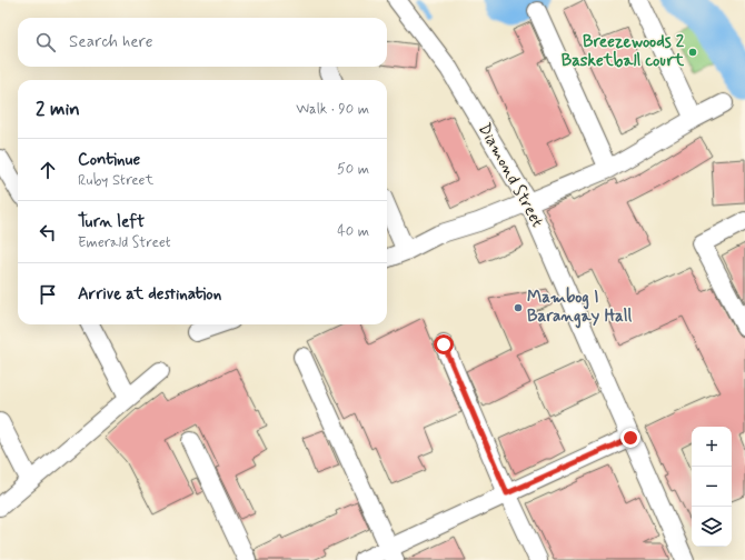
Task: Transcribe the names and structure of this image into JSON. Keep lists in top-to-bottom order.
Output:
{
  "streets": {
    "street": ["Diamond Street"]
  },
  "places": ["Breezewoods 2 Basketball court", "Mambog I Barangay Hall"],
  "page": {
    "search": "Search here",
    "heading": ["2 min", "Walk · 90 m"],
    "list": [
      ["Continue", "Ruby Street", "50 m"],
      ["Turn left", "Emerald Street", "40 m"],
      "Arrive at destination"
    ],
    "map_buttons": ["+", "−"]
  }
}
